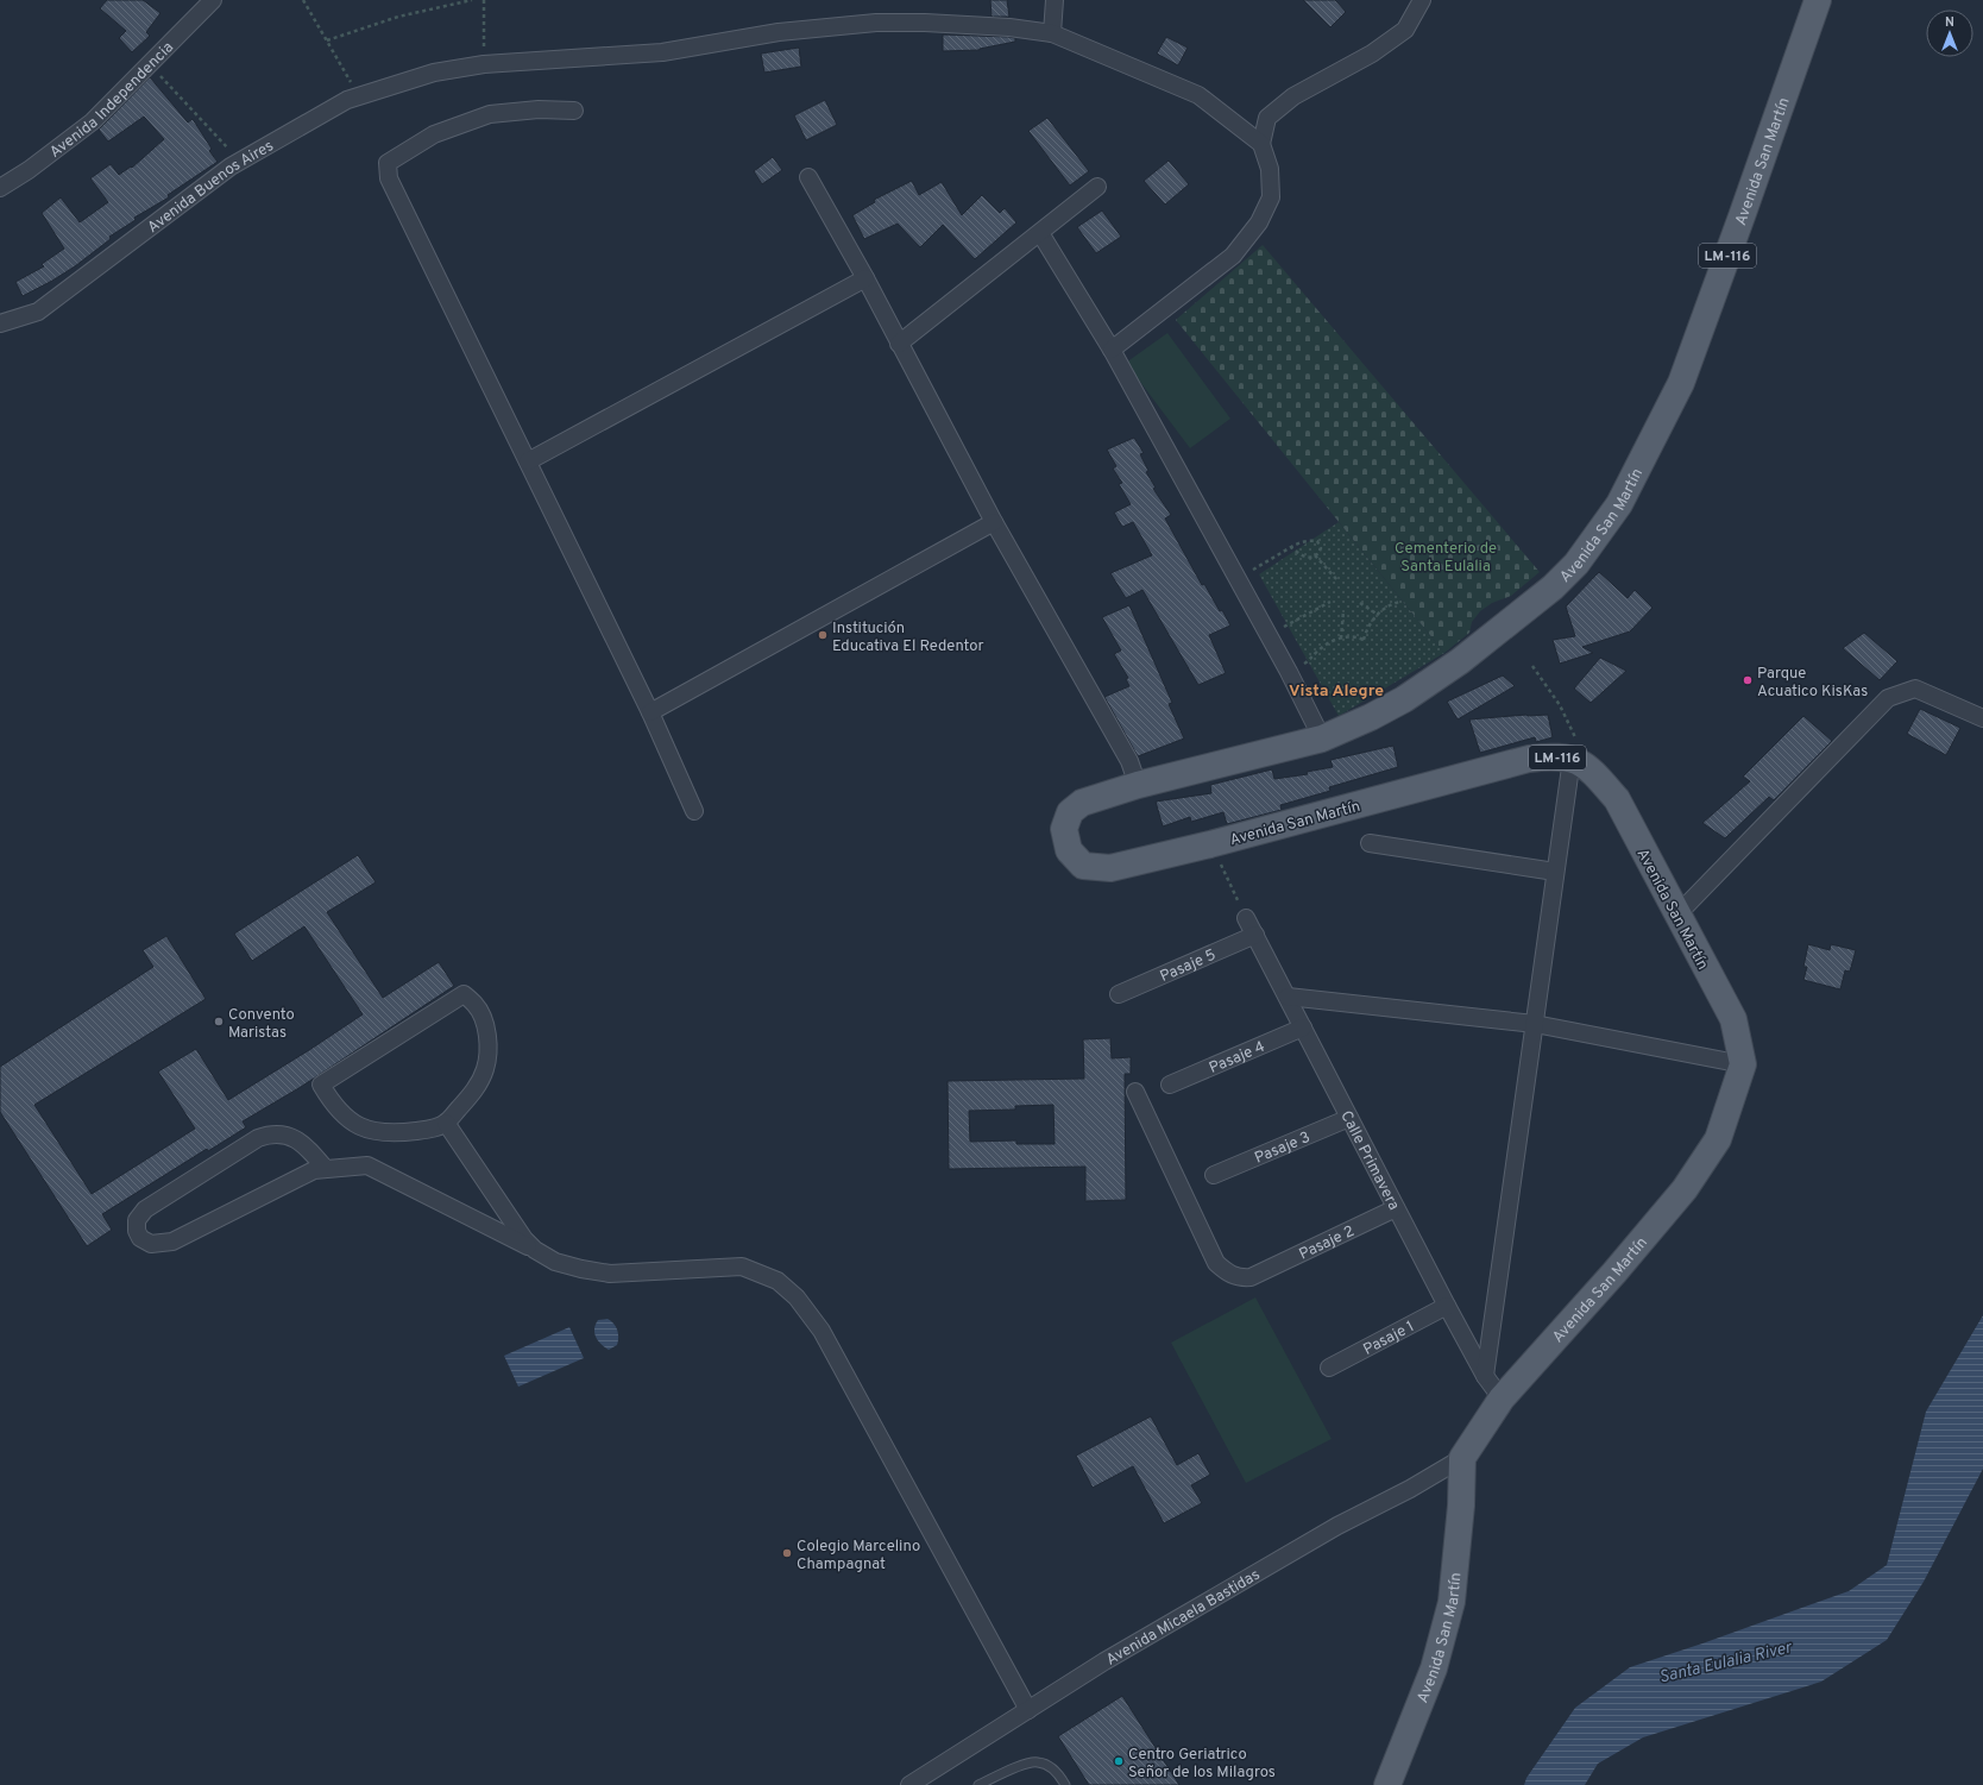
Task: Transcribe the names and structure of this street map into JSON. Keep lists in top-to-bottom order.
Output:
{
  "streets": {
    "main road": ["Avenida San Martín", "LM-116"],
    "street": [
      "Avenida Independencia",
      "Avenida Buenos Aires",
      "Pasaje 5",
      "Pasaje 4",
      "Pasaje 3",
      "Calle Primavera",
      "Pasaje 2",
      "Pasaje 1",
      "Avenida Micaela Bastidas"
    ]
  },
  "crossings": [
    ["Avenida San Martín", "Calle Primavera"],
    ["Avenida San Martín", "Avenida Micaela Bastidas"],
    ["Pasaje 5", "Calle Primavera"],
    ["Pasaje 4", "Calle Primavera"],
    ["Pasaje 3", "Calle Primavera"],
    ["Calle Primavera", "Pasaje 2"],
    ["Calle Primavera", "Pasaje 1"]
  ],
  "districts": ["Vista Alegre"],
  "water": ["Santa Eulalia River"],
  "parks": ["Cementerio de Santa Eulalia"],
  "places": [
    "Institución Educativa El Redentor",
    "Parque Acuatico KisKas",
    "Convento Maristas",
    "Colegio Marcelino Champagnat",
    "Centro Geriatrico Señor de los Milagros"
  ],
  "north": "top"
}
